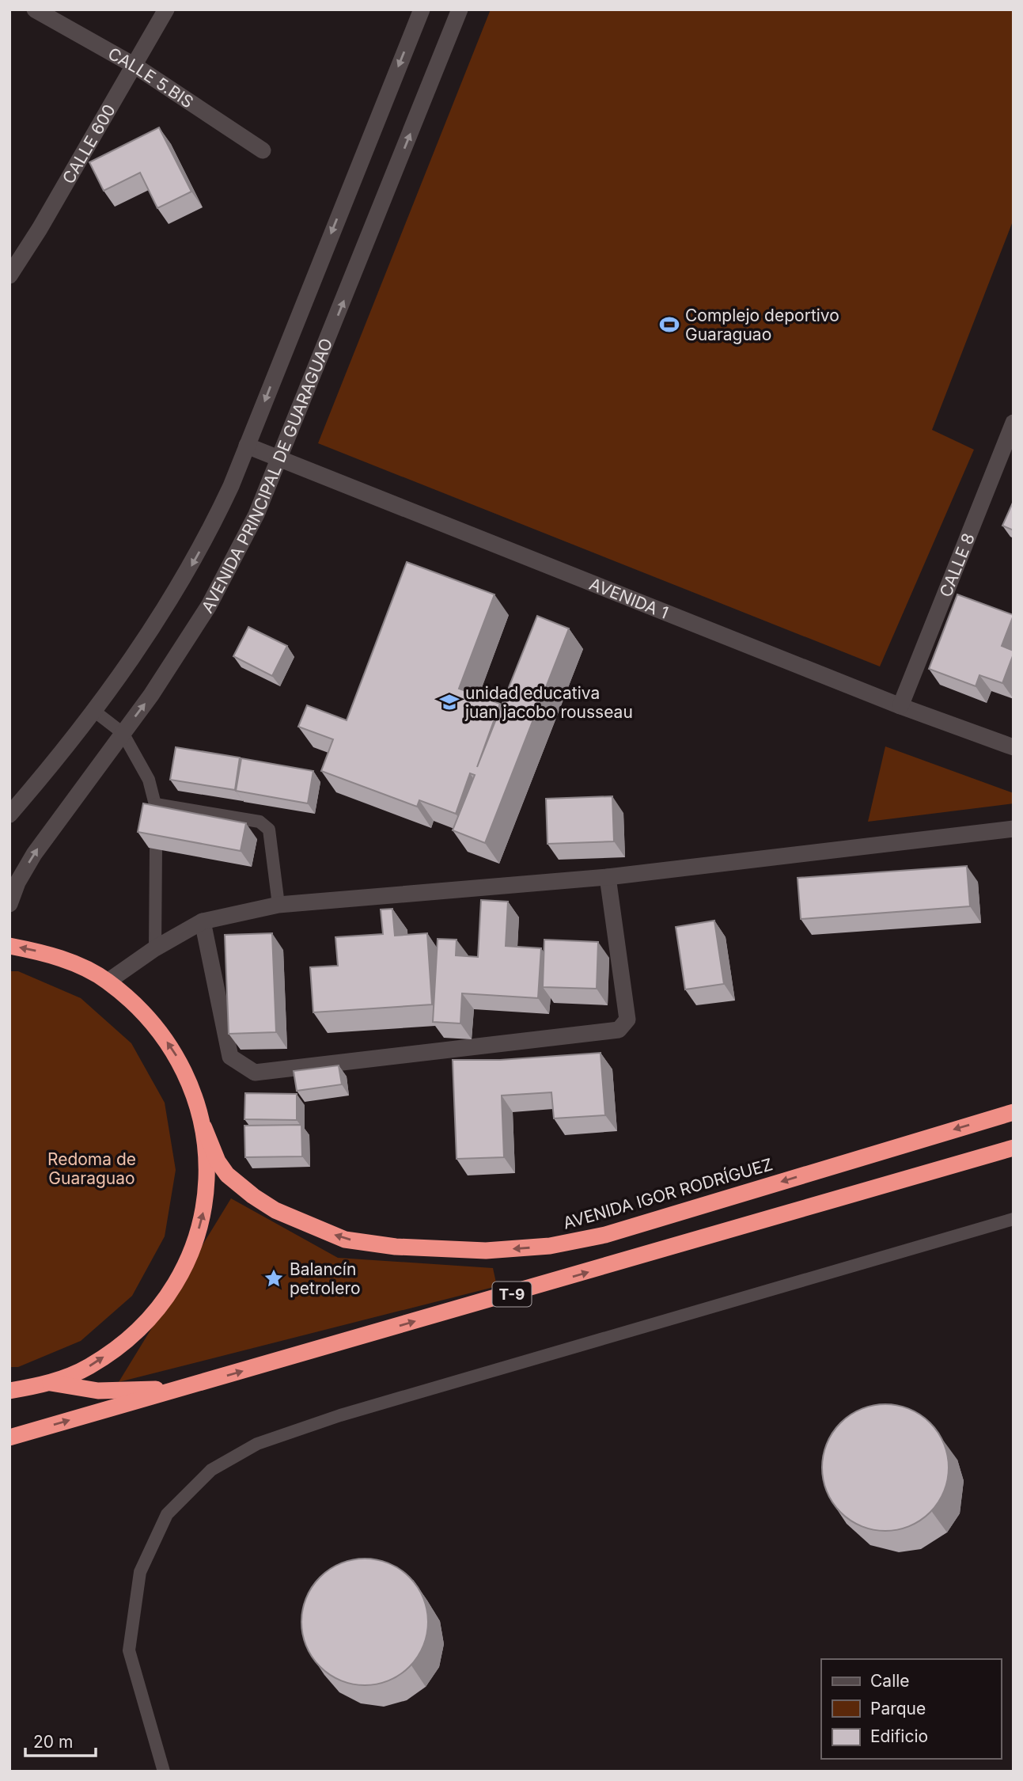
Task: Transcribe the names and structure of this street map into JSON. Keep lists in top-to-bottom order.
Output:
{
  "streets": {
    "highway": ["AVENIDA IGOR RODRÍGUEZ", "T-9"],
    "street": [
      "CALLE 5.BIS",
      "CALLE 600",
      "AVENIDA PRINCIPAL DE GUARAGUAO",
      "CALLE 8",
      "AVENIDA 1"
    ]
  },
  "crossings": [
    ["CALLE 5.BIS", "CALLE 600"],
    ["AVENIDA PRINCIPAL DE GUARAGUAO", "AVENIDA 1"],
    ["CALLE 8", "AVENIDA 1"],
    ["AVENIDA IGOR RODRÍGUEZ", "T-9"]
  ],
  "parks": ["Redoma de Guaraguao"],
  "places": {
    "sports": ["Complejo deportivo Guaraguao"],
    "school or university": ["unidad educativa juan jacobo rousseau"],
    "place": ["Balancín petrolero"]
  },
  "legend": ["Calle", "Parque", "Edificio"],
  "scale_bar": "20 m"
}
